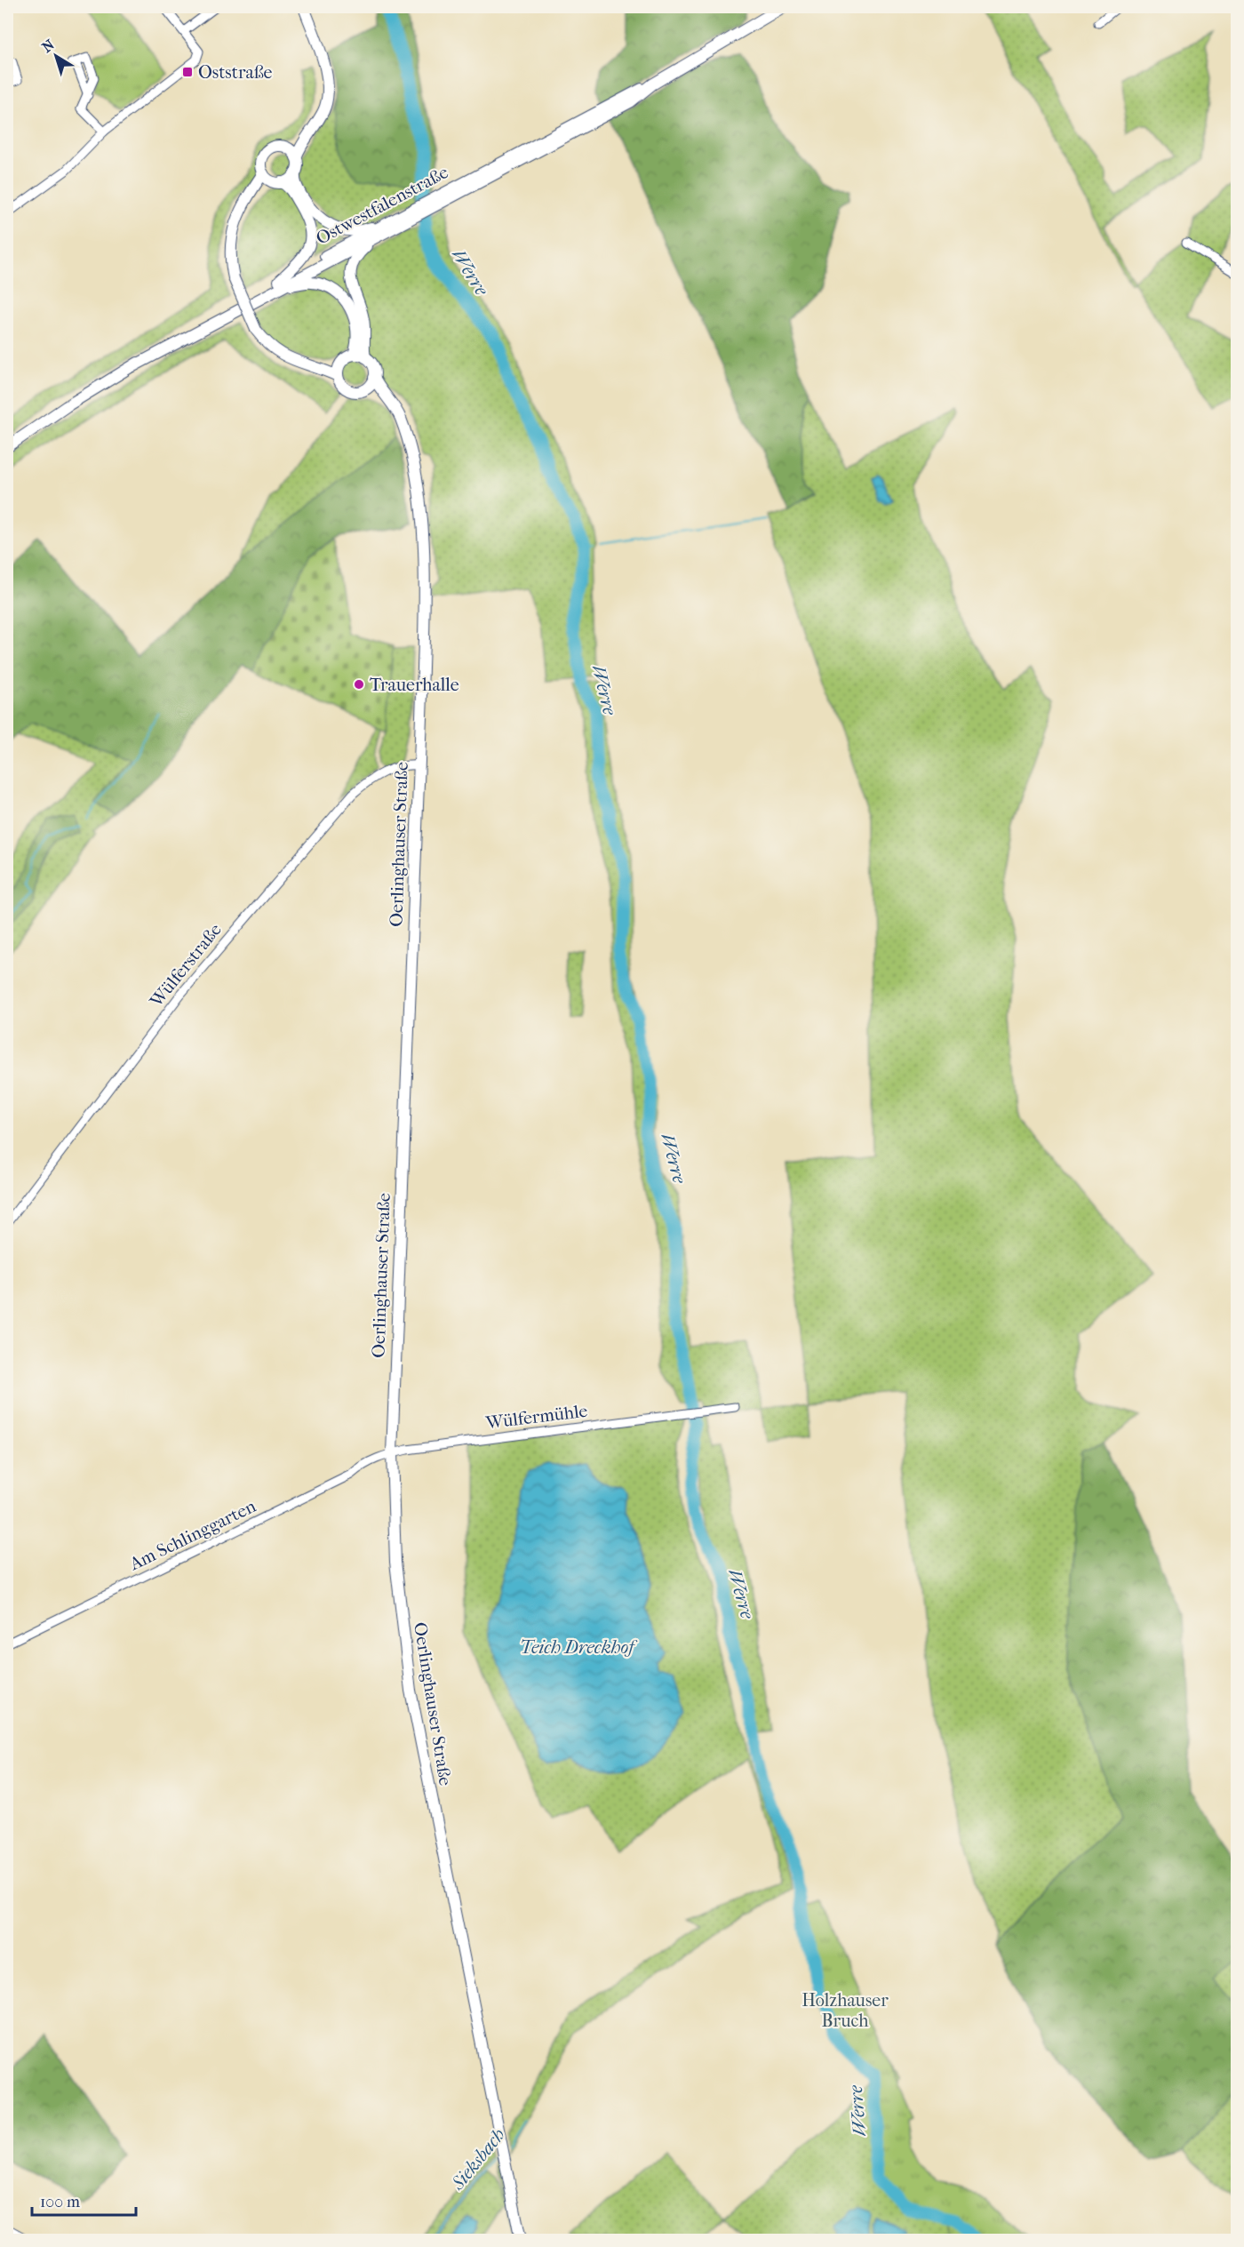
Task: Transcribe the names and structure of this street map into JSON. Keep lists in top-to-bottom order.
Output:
{
  "streets": {
    "main road": ["Ostwestfalenstraße", "Oerlinghauser Straße"],
    "street": ["Wülferstraße", "Wülfermühle", "Am Schlinggarten"]
  },
  "crossings": [
    ["Oerlinghauser Straße", "Wülferstraße"],
    ["Oerlinghauser Straße", "Wülfermühle"],
    ["Oerlinghauser Straße", "Am Schlinggarten"],
    ["Wülfermühle", "Am Schlinggarten"]
  ],
  "water": ["Werre", "Teich Dreckhof", "Sieksbach"],
  "parks": ["Holzhauser Bruch"],
  "places": {
    "transit": ["Oststraße"],
    "other": ["Trauerhalle"]
  },
  "scale_bar": "100 m",
  "north": "top left"
}
